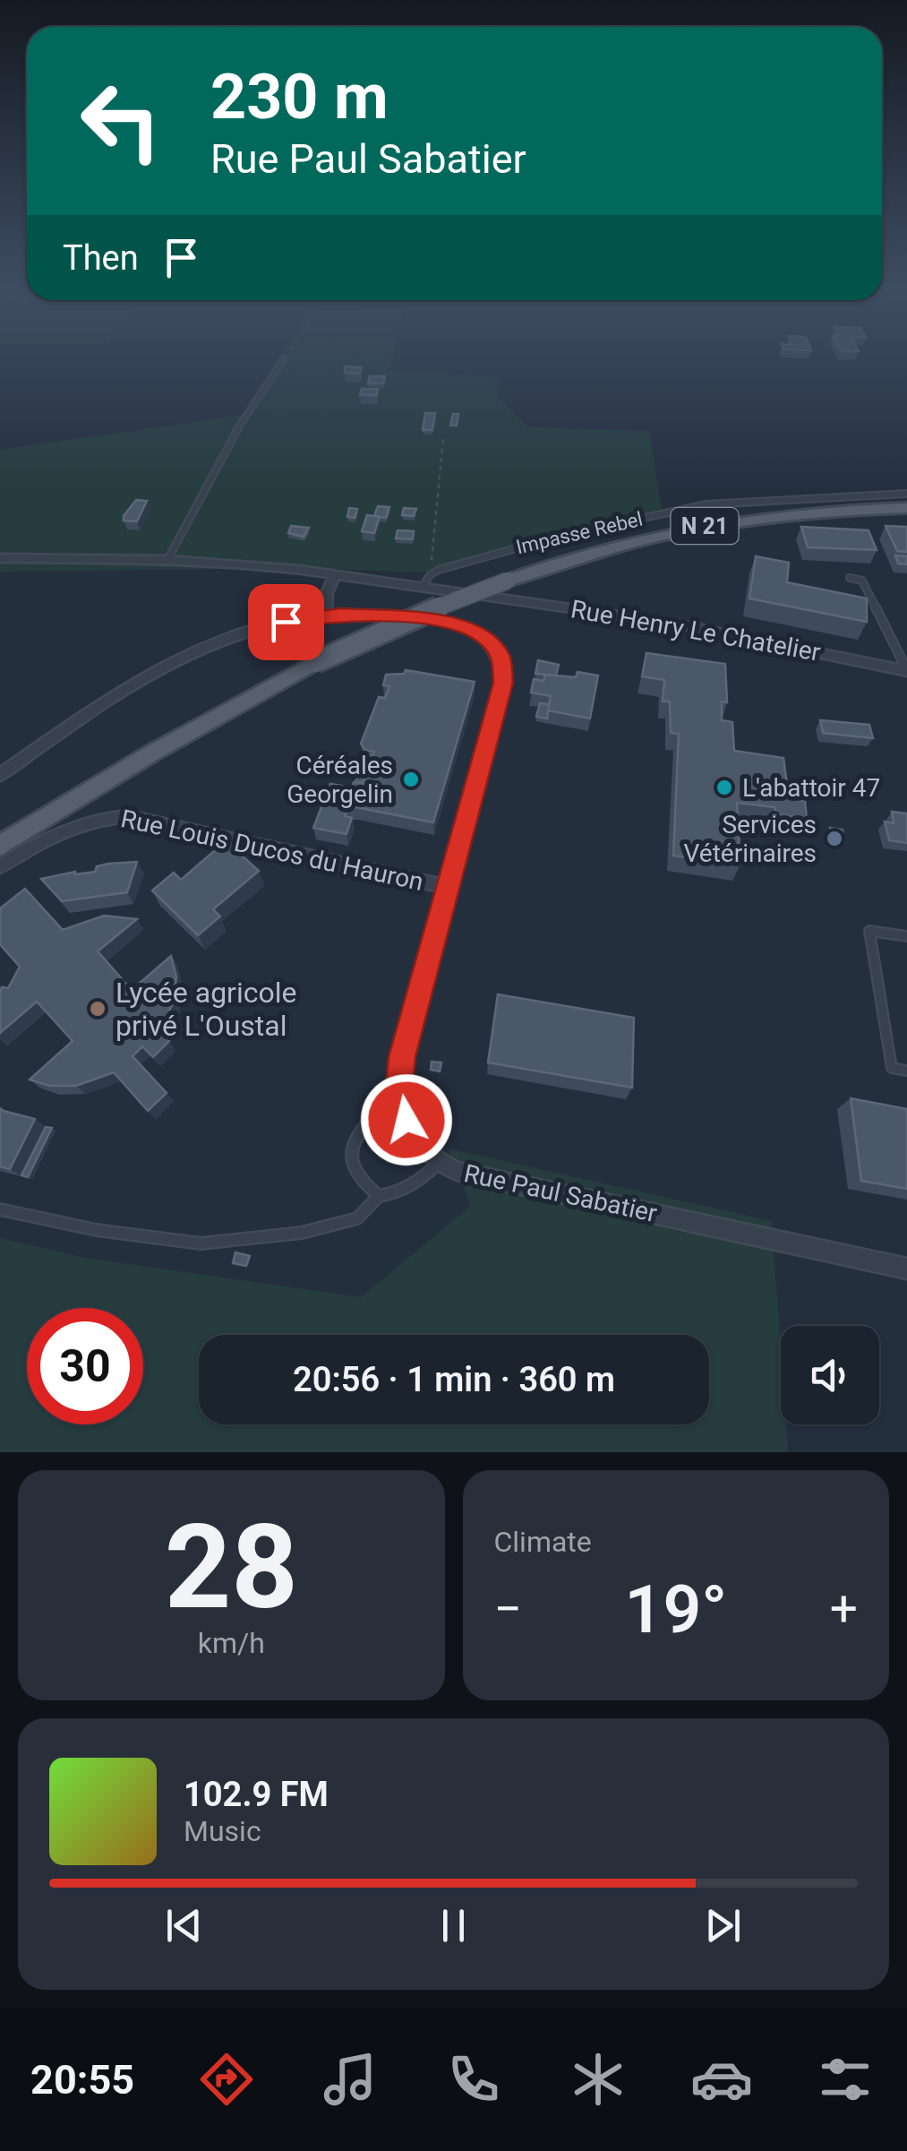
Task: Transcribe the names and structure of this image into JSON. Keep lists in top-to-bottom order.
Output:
{
  "streets": {
    "main road": ["N 21"],
    "street": ["Rue Henry Le Chatelier", "Rue Louis Ducos du Hauron", "Rue Paul Sabatier"],
    "lane": ["Impasse Rebel"]
  },
  "crossings": [
    ["Rue Louis Ducos du Hauron", "Rue Paul Sabatier"]
  ],
  "places": [
    "Céréales Georgelin",
    "L'abattoir 47",
    "Services Vétérinaires",
    "Lycée agricole privé L'Oustal"
  ],
  "page": {
    "turn": ["230 m", "Rue Paul Sabatier"],
    "then": "Then",
    "limit": "30",
    "trip": "20:56 · 1 min · 360 m",
    "tile": [
      ["28", "km/h"],
      "Climate"
    ],
    "heat": ["−", "19°", "+"],
    "song": ["102.9 FM", "Music"],
    "tabs": "20:55"
  }
}
